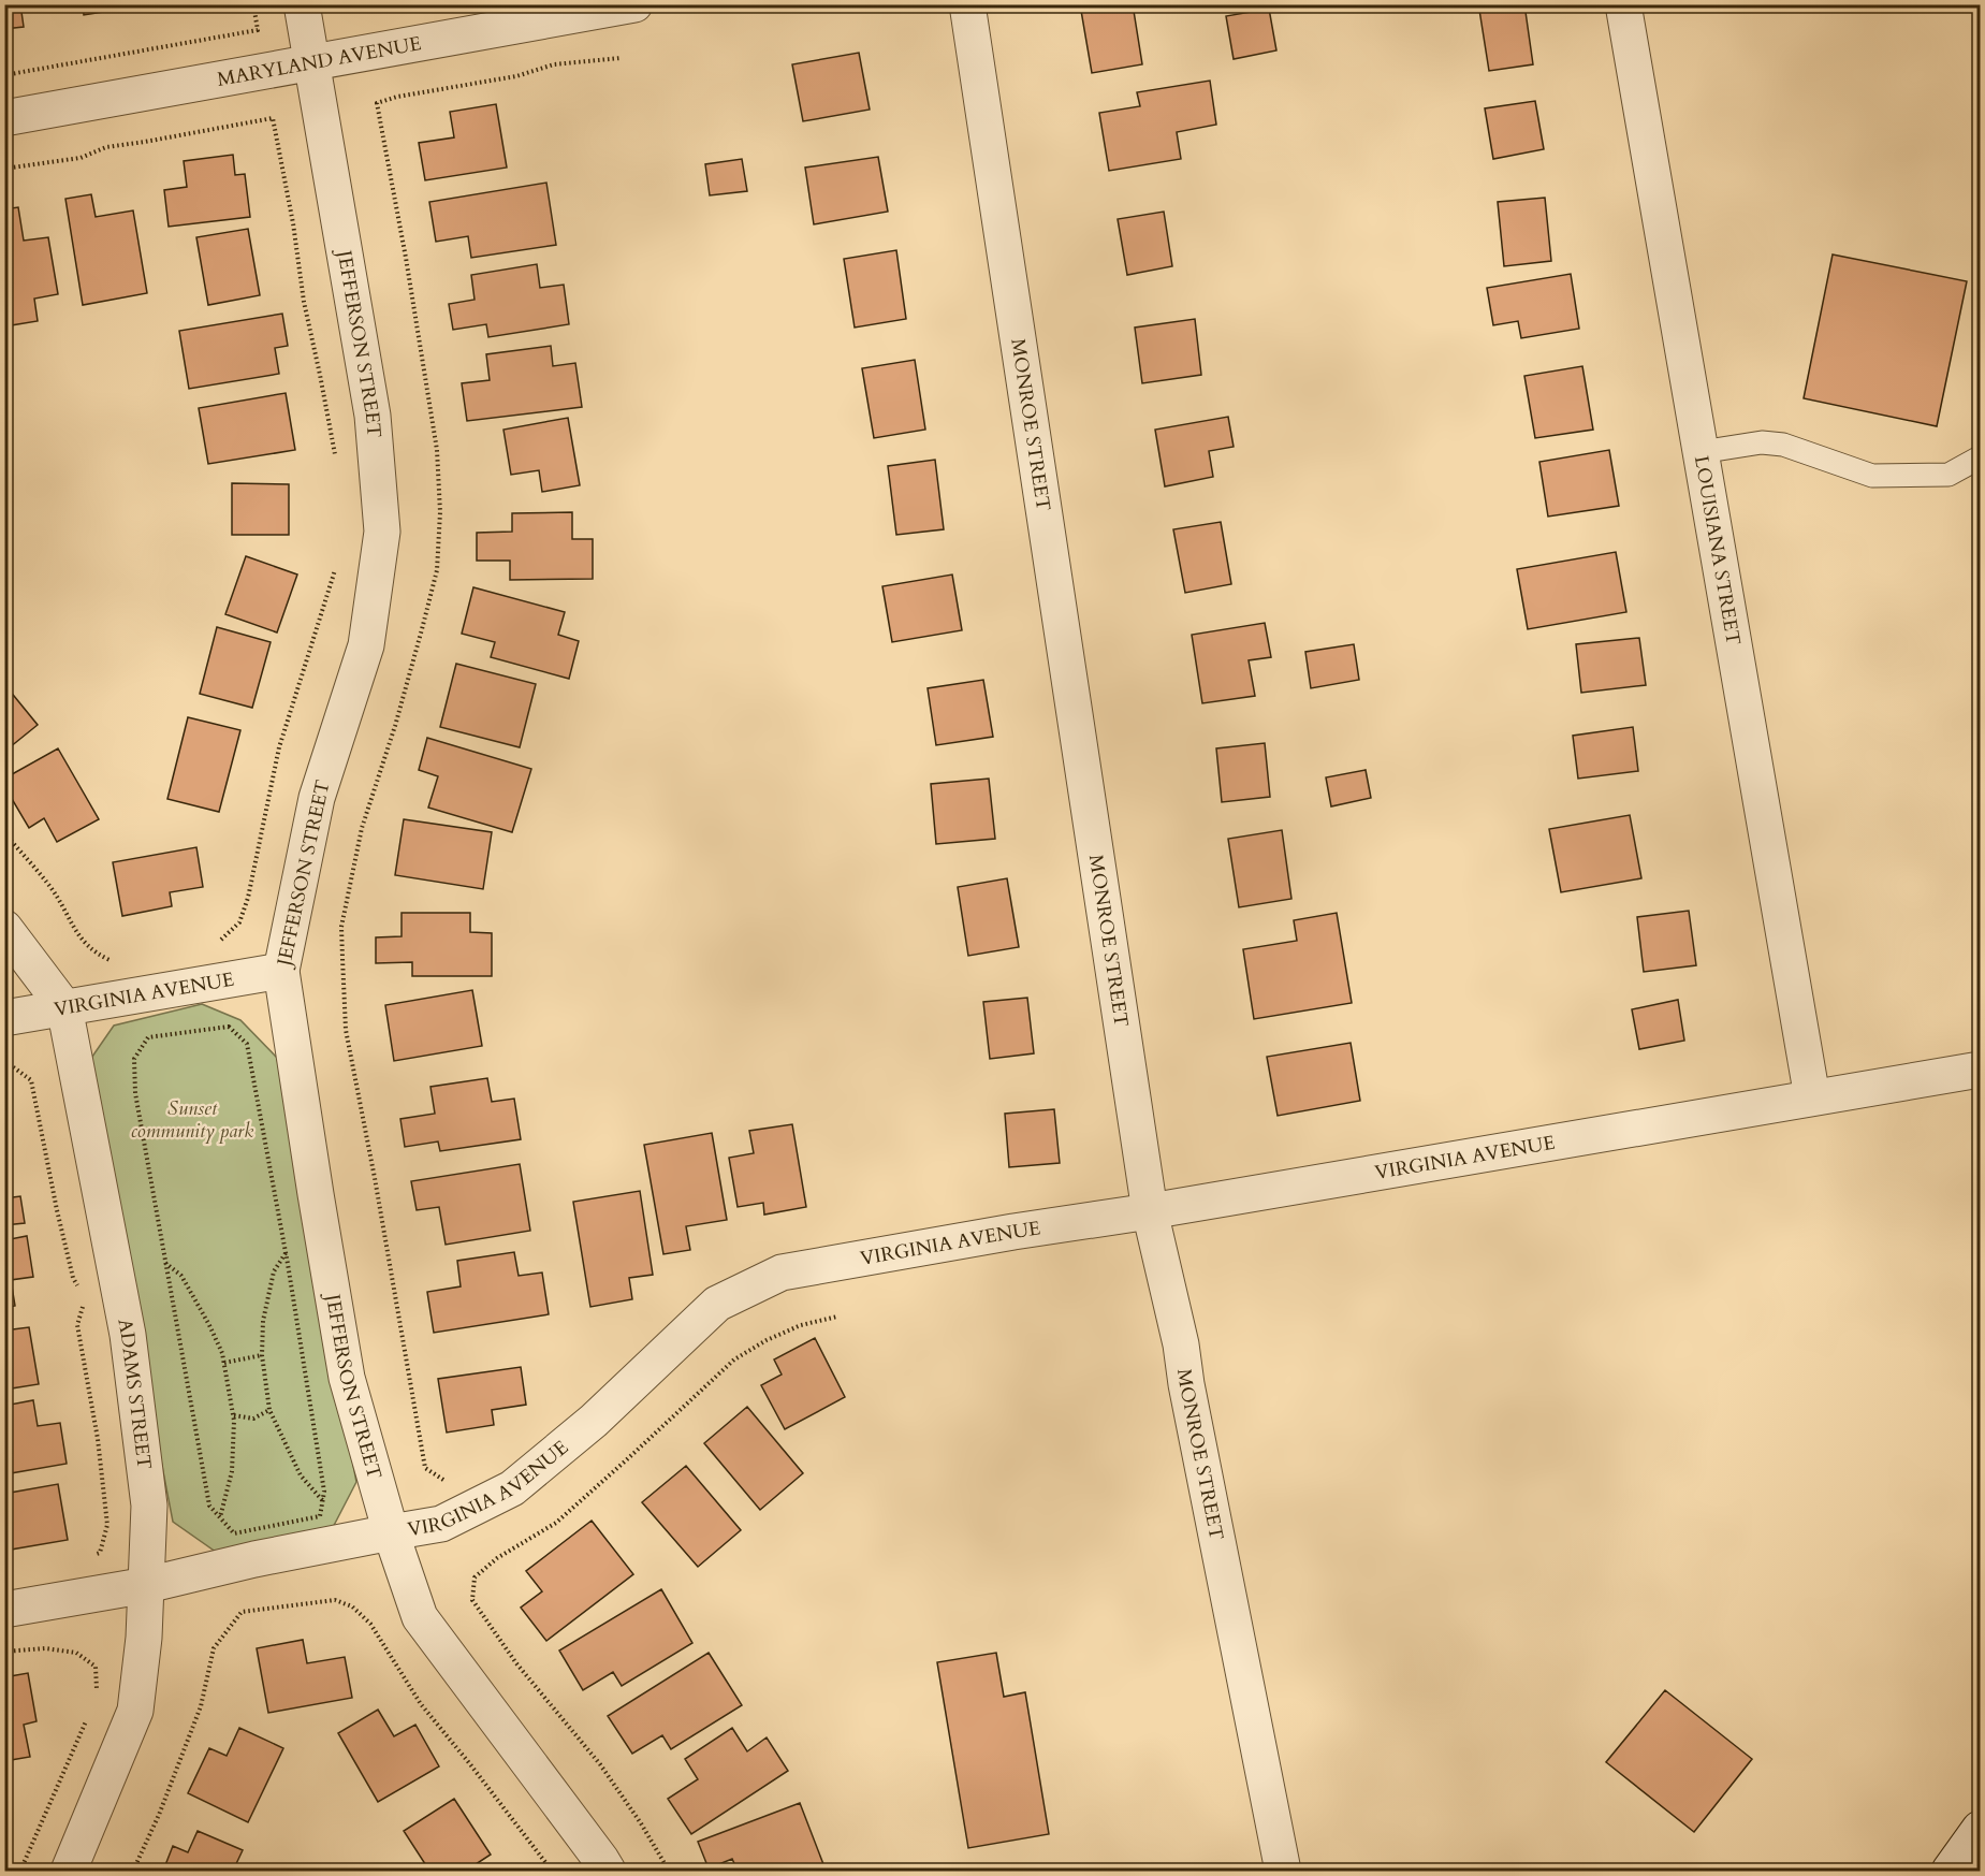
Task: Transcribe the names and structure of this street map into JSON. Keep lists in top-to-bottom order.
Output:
{
  "streets": {
    "street": [
      "MARYLAND AVENUE",
      "JEFFERSON STREET",
      "MONROE STREET",
      "LOUISIANA STREET",
      "VIRGINIA AVENUE",
      "ADAMS STREET"
    ]
  },
  "crossings": [
    ["MARYLAND AVENUE", "JEFFERSON STREET"],
    ["JEFFERSON STREET", "VIRGINIA AVENUE"],
    ["MONROE STREET", "VIRGINIA AVENUE"],
    ["LOUISIANA STREET", "VIRGINIA AVENUE"],
    ["VIRGINIA AVENUE", "ADAMS STREET"]
  ],
  "parks": ["Sunset community park"]
}
